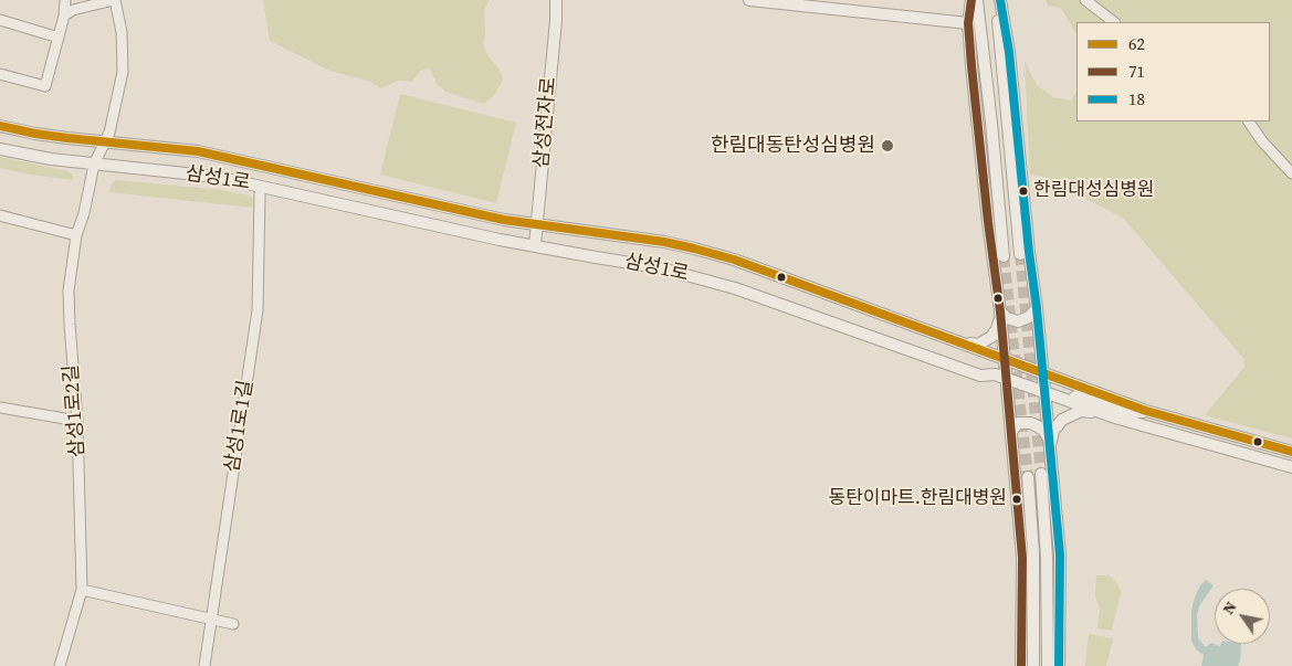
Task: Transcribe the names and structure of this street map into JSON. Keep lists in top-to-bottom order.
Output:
{
  "streets": {
    "street": [
      "삼성전자로",
      "삼성1로",
      "삼성1로2길",
      "삼성1로1길"
    ]
  },
  "crossings": [
    ["삼성전자로", "삼성1로"],
    ["삼성1로", "삼성1로2길"],
    ["삼성1로", "삼성1로1길"]
  ],
  "places": ["한림대동탄성심병원", "한림대성심병원", "동탄이마트.한림대병원"],
  "lines": ["transit line 71", "transit line 18", "transit line 62"],
  "legend": ["62", "71", "18"],
  "north": "top left"
}
